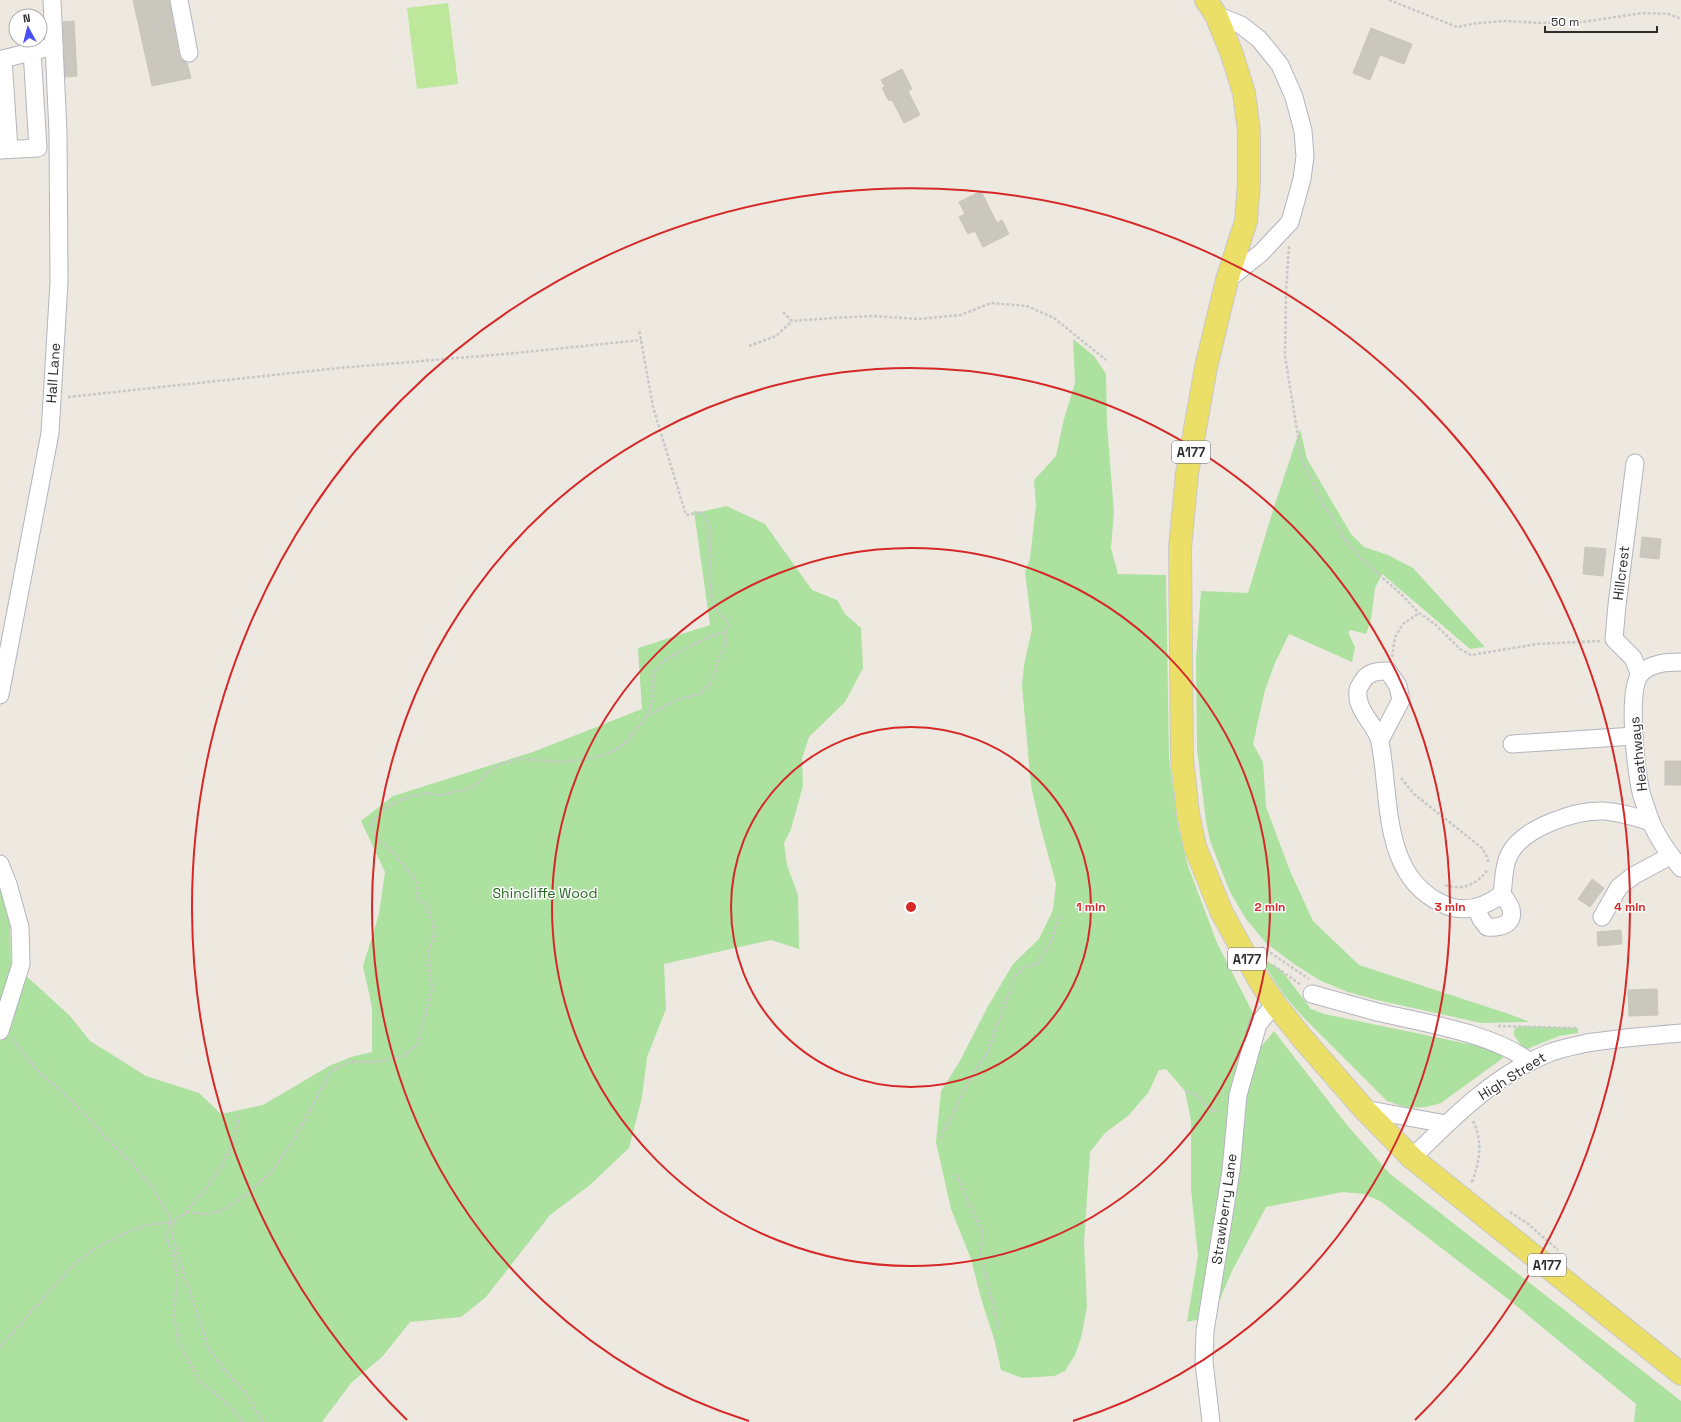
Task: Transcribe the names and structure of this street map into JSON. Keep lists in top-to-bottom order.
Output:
{
  "streets": {
    "main road": ["A177"],
    "street": [
      "Hall Lane",
      "Hillcrest",
      "Heathways",
      "High Street",
      "Strawberry Lane"
    ]
  },
  "crossings": [
    ["A177", "High Street"],
    ["A177", "Strawberry Lane"]
  ],
  "parks": ["Shincliffe Wood"],
  "scale_bar": "50 m",
  "north": "top",
  "rings": [
    "1 min",
    "2 min",
    "3 min",
    "4 min"
  ]
}
